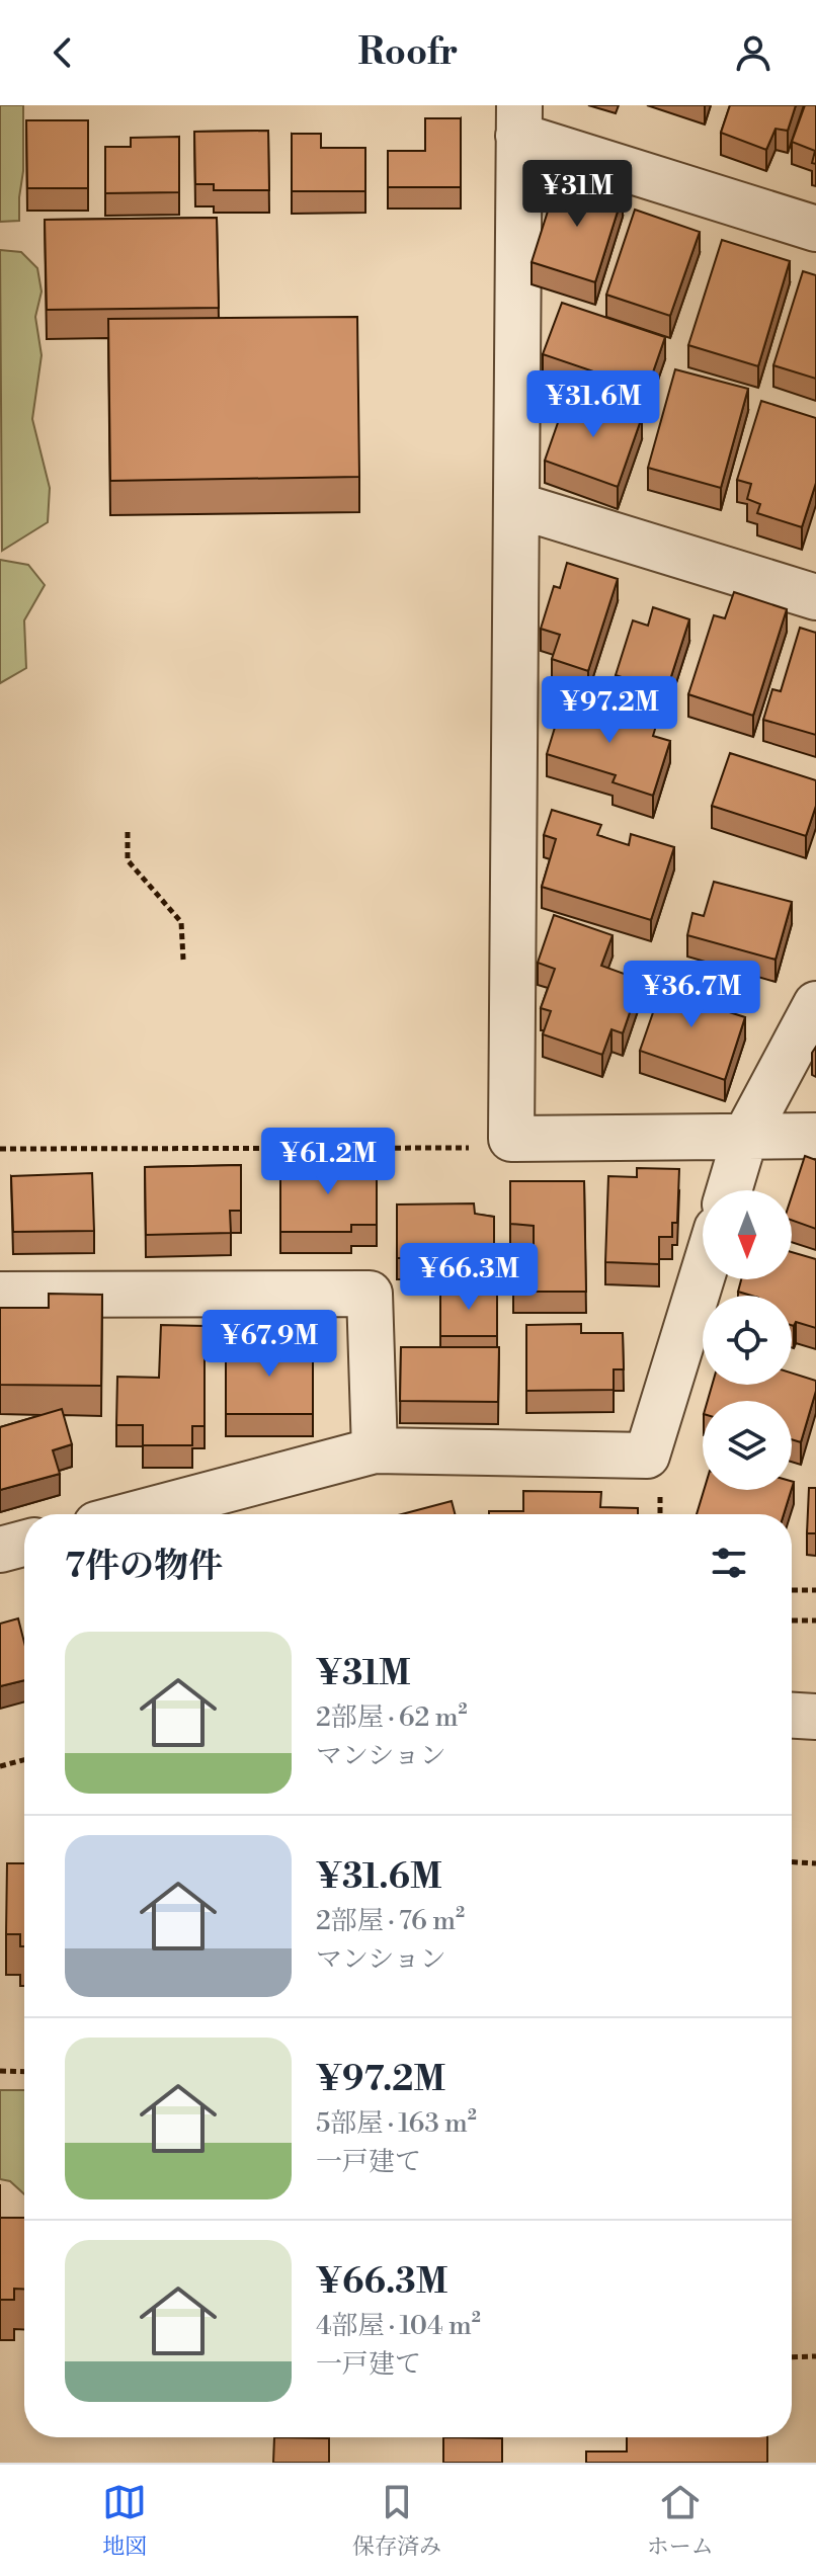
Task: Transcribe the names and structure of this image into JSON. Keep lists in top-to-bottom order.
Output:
{
  "north": "bottom",
  "page": {
    "header": "Roofr",
    "price": [
      "¥31M",
      "¥31.6M",
      "¥97.2M",
      "¥36.7M",
      "¥61.2M",
      "¥66.3M",
      "¥67.9M"
    ],
    "heading": "7件の物件",
    "list": [
      {
        "name": "¥31M",
        "note": "2部屋 · 62 m² · マンション"
      },
      {
        "name": "¥31.6M",
        "note": "2部屋 · 76 m² · マンション"
      },
      {
        "name": "¥97.2M",
        "note": "5部屋 · 163 m² · 一戸建て"
      },
      {
        "name": "¥66.3M",
        "note": "4部屋 · 104 m² · 一戸建て"
      }
    ],
    "tabs": ["地図", "保存済み", "ホーム"]
  }
}
